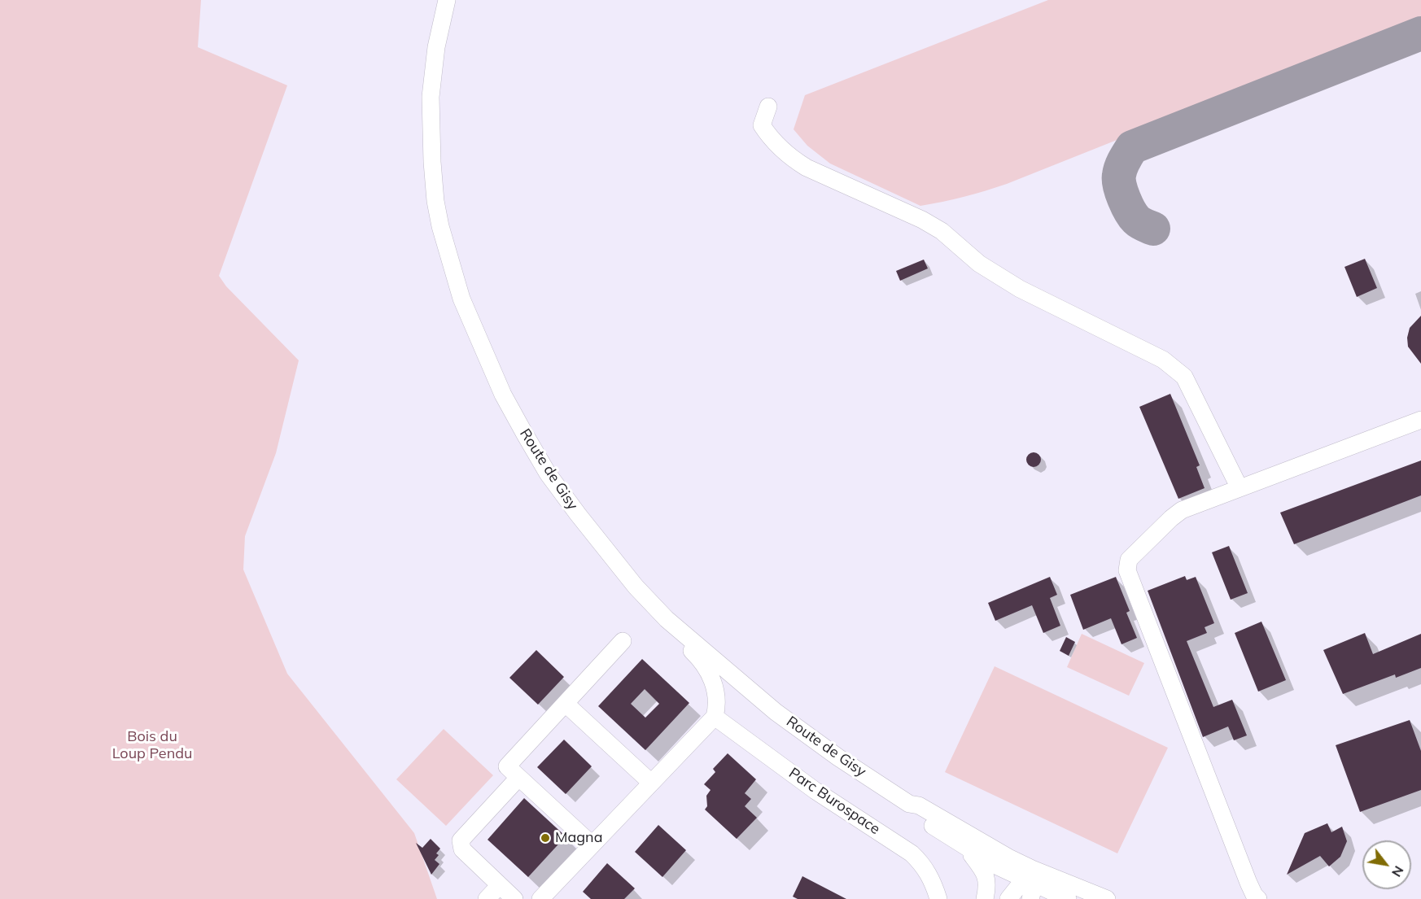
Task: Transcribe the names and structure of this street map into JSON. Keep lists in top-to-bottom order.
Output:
{
  "streets": {
    "street": ["Route de Gisy", "Parc Burospace"]
  },
  "parks": ["Bois du Loup Pendu"],
  "places": ["Magna"],
  "north": "bottom right"
}
